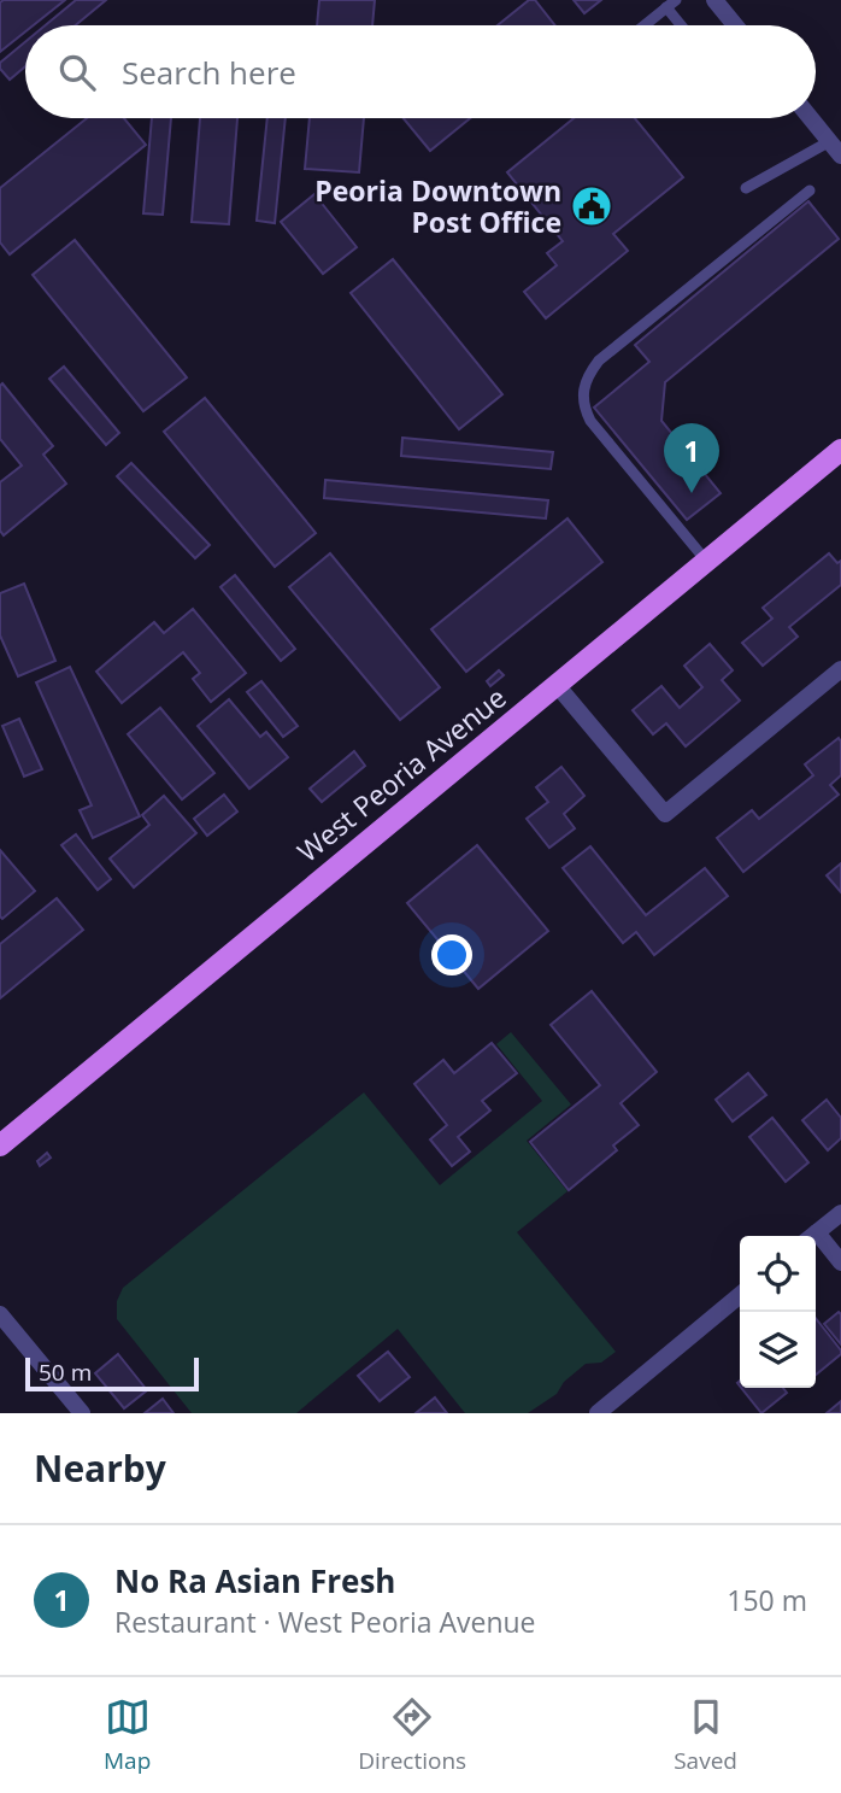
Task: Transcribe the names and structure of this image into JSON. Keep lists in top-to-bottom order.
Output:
{
  "streets": {
    "main road": ["West Peoria Avenue"]
  },
  "places": {
    "public building": ["Peoria Downtown Post Office"]
  },
  "scale_bar": "50 m",
  "page": {
    "search": "Search here",
    "pins": "1",
    "scale": "50 m",
    "heading": "Nearby",
    "list": [
      {
        "mark": "1",
        "name": "No Ra Asian Fresh",
        "note": "Restaurant · West Peoria Avenue",
        "value": "150 m"
      }
    ],
    "nav": ["Map", "Directions", "Saved"]
  }
}
